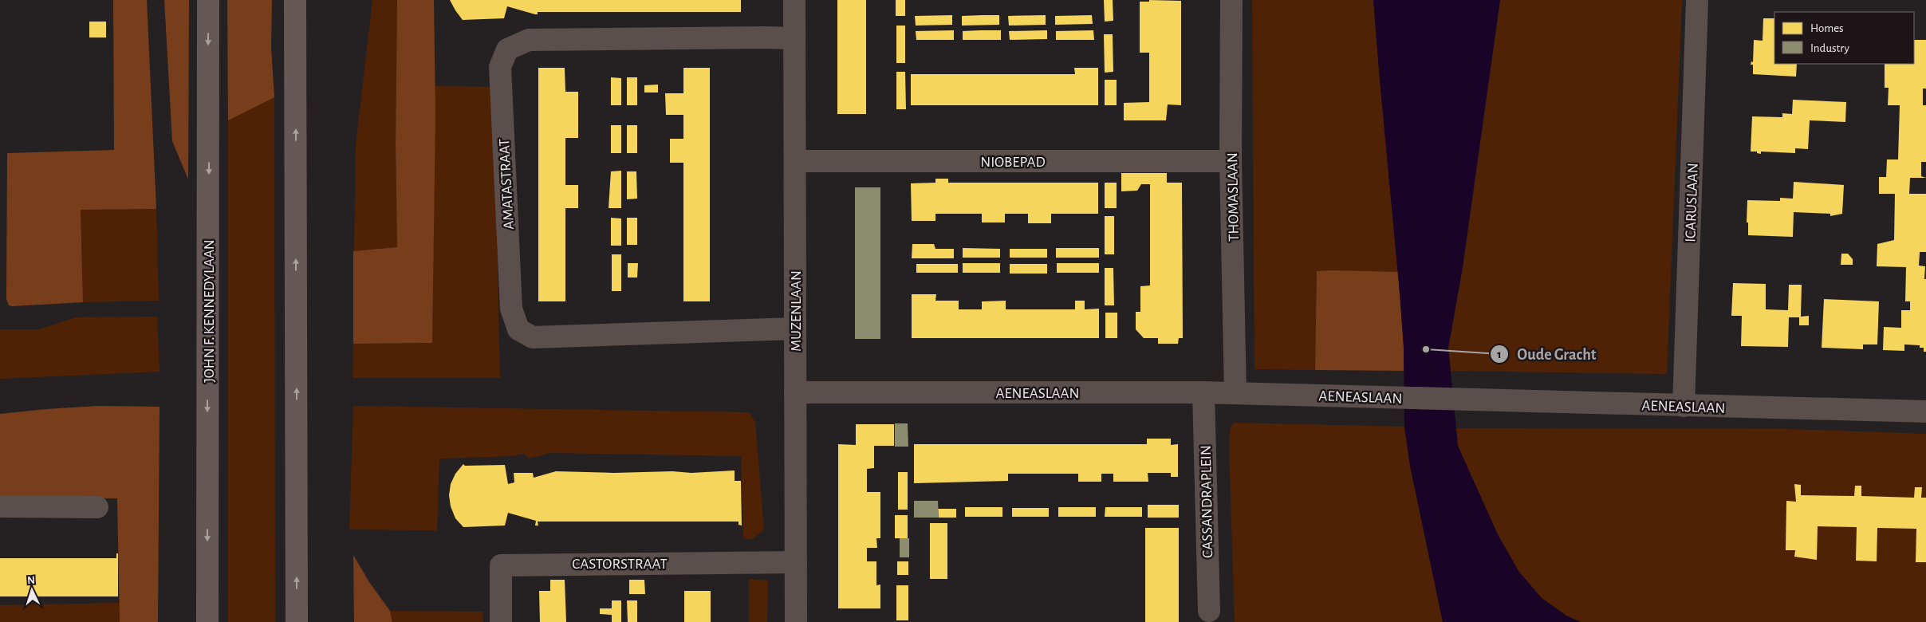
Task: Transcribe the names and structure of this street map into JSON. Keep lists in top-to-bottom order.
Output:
{
  "streets": {
    "main road": ["JOHN F. KENNEDYLAAN"],
    "street": [
      "NIOBEPAD",
      "AMATASTRAAT",
      "THOMASLAAN",
      "ICARUSLAAN",
      "MUZENLAAN",
      "AENEASLAAN",
      "CASSANDRAPLEIN",
      "CASTORSTRAAT"
    ]
  },
  "crossings": [
    ["NIOBEPAD", "THOMASLAAN"],
    ["NIOBEPAD", "MUZENLAAN"],
    ["AMATASTRAAT", "MUZENLAAN"],
    ["THOMASLAAN", "AENEASLAAN"],
    ["ICARUSLAAN", "AENEASLAAN"],
    ["MUZENLAAN", "AENEASLAAN"],
    ["MUZENLAAN", "CASTORSTRAAT"],
    ["AENEASLAAN", "CASSANDRAPLEIN"]
  ],
  "places": ["Oude Gracht"],
  "legend": ["Homes", "Industry"],
  "north": "top"
}
